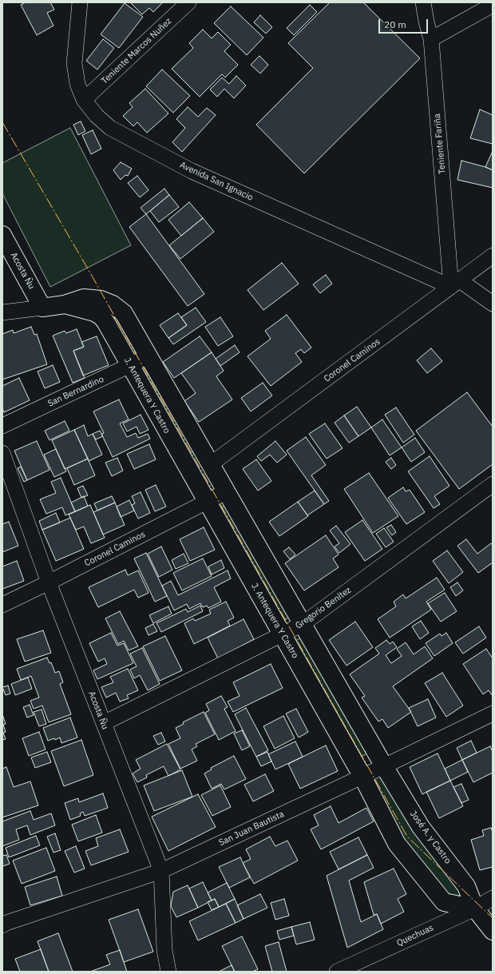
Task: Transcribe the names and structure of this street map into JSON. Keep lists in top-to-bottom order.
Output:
{
  "streets": {
    "street": [
      "Teniente Marcos Nuñez",
      "Teniente Fariña",
      "Avenida San Ignacio",
      "Acosta Ñu",
      "Coronel Caminos",
      "San Bernardino",
      "J. Antequera Y Castro",
      "Gregorio Benítez",
      "San Juan Bautista",
      "José A. y Castro",
      "Quechuas"
    ]
  },
  "crossings": [
    ["Teniente Marcos Nuñez", "Avenida San Ignacio"],
    ["Teniente Fariña", "Avenida San Ignacio"],
    ["Teniente Fariña", "Coronel Caminos"],
    ["Avenida San Ignacio", "Coronel Caminos"],
    ["Acosta Ñu", "Coronel Caminos"],
    ["Acosta Ñu", "J. Antequera Y Castro"],
    ["Acosta Ñu", "Gregorio Benítez"],
    ["Acosta Ñu", "San Juan Bautista"],
    ["Coronel Caminos", "J. Antequera Y Castro"],
    ["San Bernardino", "J. Antequera Y Castro"],
    ["J. Antequera Y Castro", "Gregorio Benítez"],
    ["J. Antequera Y Castro", "San Juan Bautista"],
    ["J. Antequera Y Castro", "José A. y Castro"],
    ["J. Antequera Y Castro", "Quechuas"],
    ["San Juan Bautista", "José A. y Castro"],
    ["José A. y Castro", "Quechuas"]
  ],
  "scale_bar": "20 m"
}
